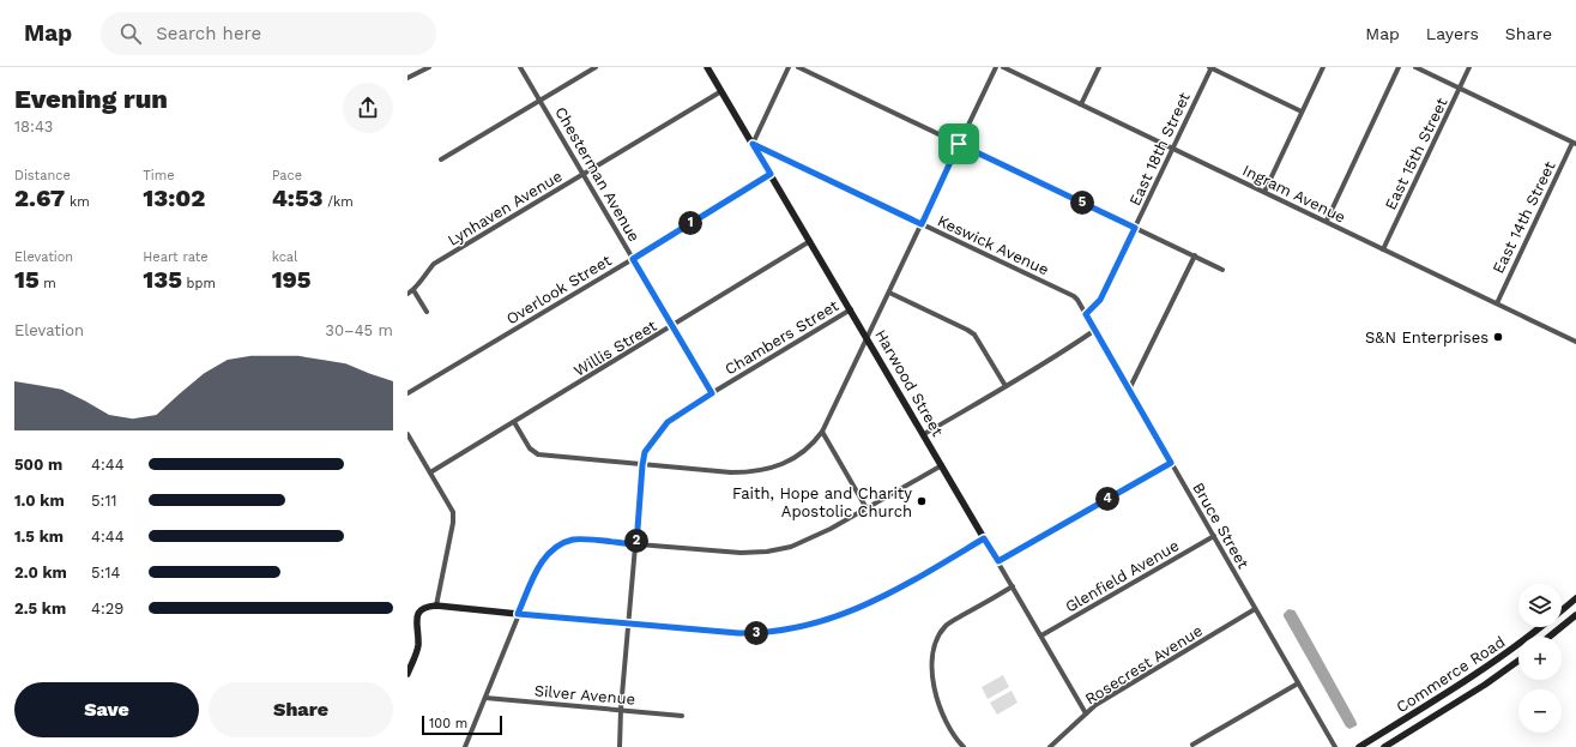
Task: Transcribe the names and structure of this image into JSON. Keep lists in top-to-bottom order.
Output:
{
  "streets": {
    "street": [
      "East 18th Street",
      "East 15th Street",
      "Chesterman Avenue",
      "Ingram Avenue",
      "Lynhaven Avenue",
      "East 14th Street",
      "Keswick Avenue",
      "Overlook Street",
      "Chambers Street",
      "Willis Street",
      "Harwood Street",
      "Bruce Street",
      "Glenfield Avenue",
      "Rosecrest Avenue",
      "Commerce Road",
      "Silver Avenue"
    ]
  },
  "crossings": [
    ["East 18th Street", "Ingram Avenue"],
    ["East 18th Street", "Keswick Avenue"],
    ["East 18th Street", "Bruce Street"],
    ["East 15th Street", "Ingram Avenue"],
    ["Chesterman Avenue", "Lynhaven Avenue"],
    ["Chesterman Avenue", "Overlook Street"],
    ["Chesterman Avenue", "Chambers Street"],
    ["Chesterman Avenue", "Willis Street"],
    ["Ingram Avenue", "East 14th Street"],
    ["Lynhaven Avenue", "Harwood Street"],
    ["Keswick Avenue", "Harwood Street"],
    ["Keswick Avenue", "Bruce Street"],
    ["Overlook Street", "Harwood Street"],
    ["Chambers Street", "Harwood Street"],
    ["Chambers Street", "Silver Avenue"],
    ["Willis Street", "Harwood Street"],
    ["Harwood Street", "Glenfield Avenue"],
    ["Harwood Street", "Rosecrest Avenue"],
    ["Bruce Street", "Glenfield Avenue"],
    ["Bruce Street", "Rosecrest Avenue"]
  ],
  "places": ["S&N Enterprises", "Faith, Hope and Charity Apostolic Church"],
  "scale_bar": "100 m",
  "page": {
    "header": "Map",
    "search": "Search here",
    "nav": ["Map", "Layers", "Share"],
    "heading": ["Evening run", "18:43"],
    "stats": [
      ["Distance", "2.67 km"],
      ["Time", "13:02"],
      ["Pace", "4:53 /km"],
      ["Elevation", "15 m"],
      ["Heart rate", "135 bpm"],
      ["kcal", "195"]
    ],
    "pins": [
      "5",
      "1",
      "4",
      "2",
      "3"
    ],
    "chart": ["Elevation", "30–45 m"],
    "list": [
      {
        "name": "500 m",
        "note": "4:44"
      },
      {
        "name": "1.0 km",
        "note": "5:11"
      },
      {
        "name": "1.5 km",
        "note": "4:44"
      },
      {
        "name": "2.0 km",
        "note": "5:14"
      },
      {
        "name": "2.5 km",
        "note": "4:29"
      }
    ],
    "map_buttons": ["+", "−"],
    "buttons": ["Save", "Share"],
    "scale": "100 m"
  }
}
